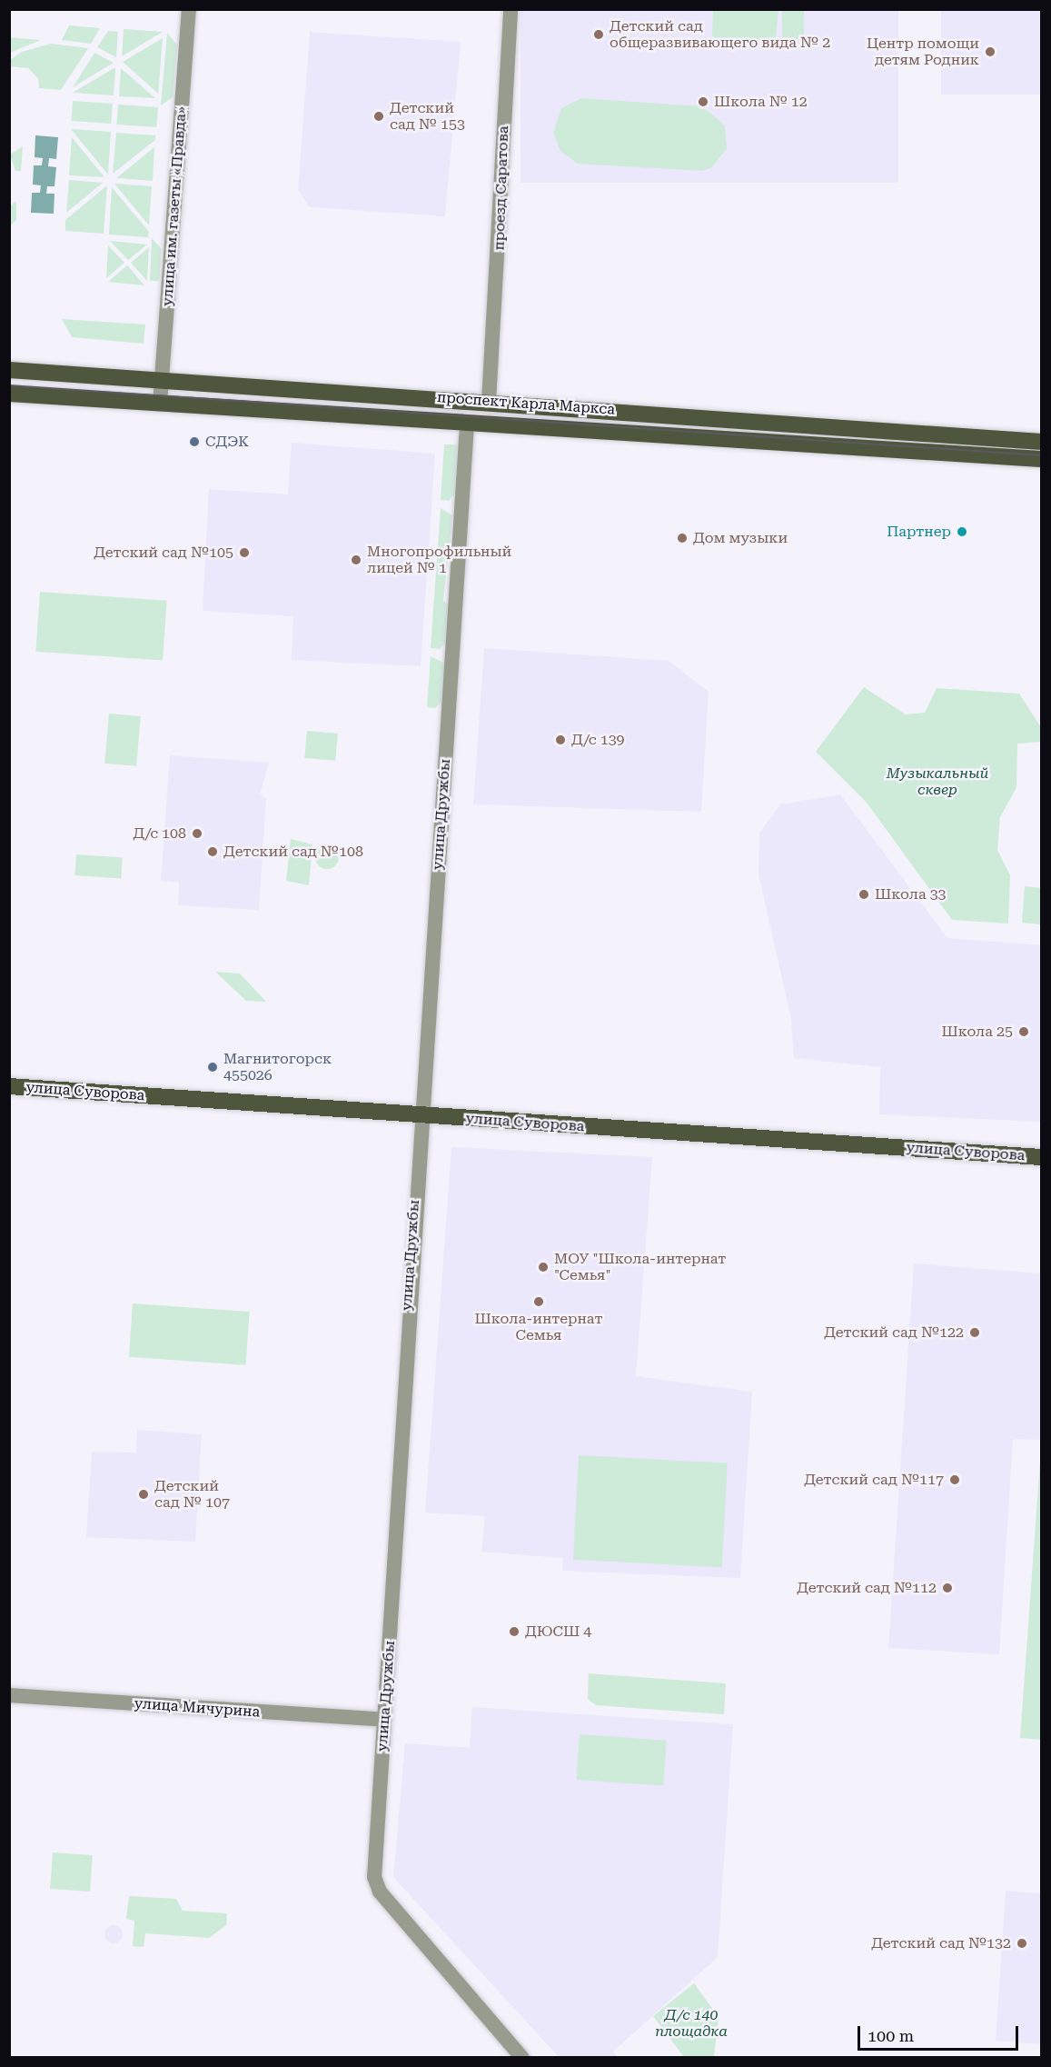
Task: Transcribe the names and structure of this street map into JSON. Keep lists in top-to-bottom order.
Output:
{
  "streets": {
    "main road": ["проспект Карла Маркса", "улица Дружбы", "улица Суворова"],
    "street": ["проезд Саратова", "улица им. газеты «Правда»", "улица Мичурина"]
  },
  "crossings": [
    ["проезд Саратова", "проспект Карла Маркса"],
    ["улица им. газеты «Правда»", "проспект Карла Маркса"],
    ["проспект Карла Маркса", "улица Дружбы"],
    ["улица Дружбы", "улица Суворова"],
    ["улица Дружбы", "улица Мичурина"]
  ],
  "parks": ["Музыкальный сквер", "Д/с 140 площадка"],
  "places": [
    "Детский сад общеразвивающего вида № 2",
    "Центр помощи детям Родник",
    "Школа № 12",
    "Детский сад № 153",
    "СДЭК",
    "Партнер",
    "Дом музыки",
    "Детский сад №105",
    "Многопрофильный лицей № 1",
    "Д/с 139",
    "Д/с 108",
    "Детский сад №108",
    "Школа 33",
    "Школа 25",
    "Магнитогорск 455026",
    "МОУ \"Школа-интернат \"Семья\"",
    "Школа-интернат Семья",
    "Детский сад №122",
    "Детский сад №117",
    "Детский сад № 107",
    "Детский сад №112",
    "ДЮСШ 4",
    "Детский сад №132"
  ],
  "scale_bar": "100 m"
}
